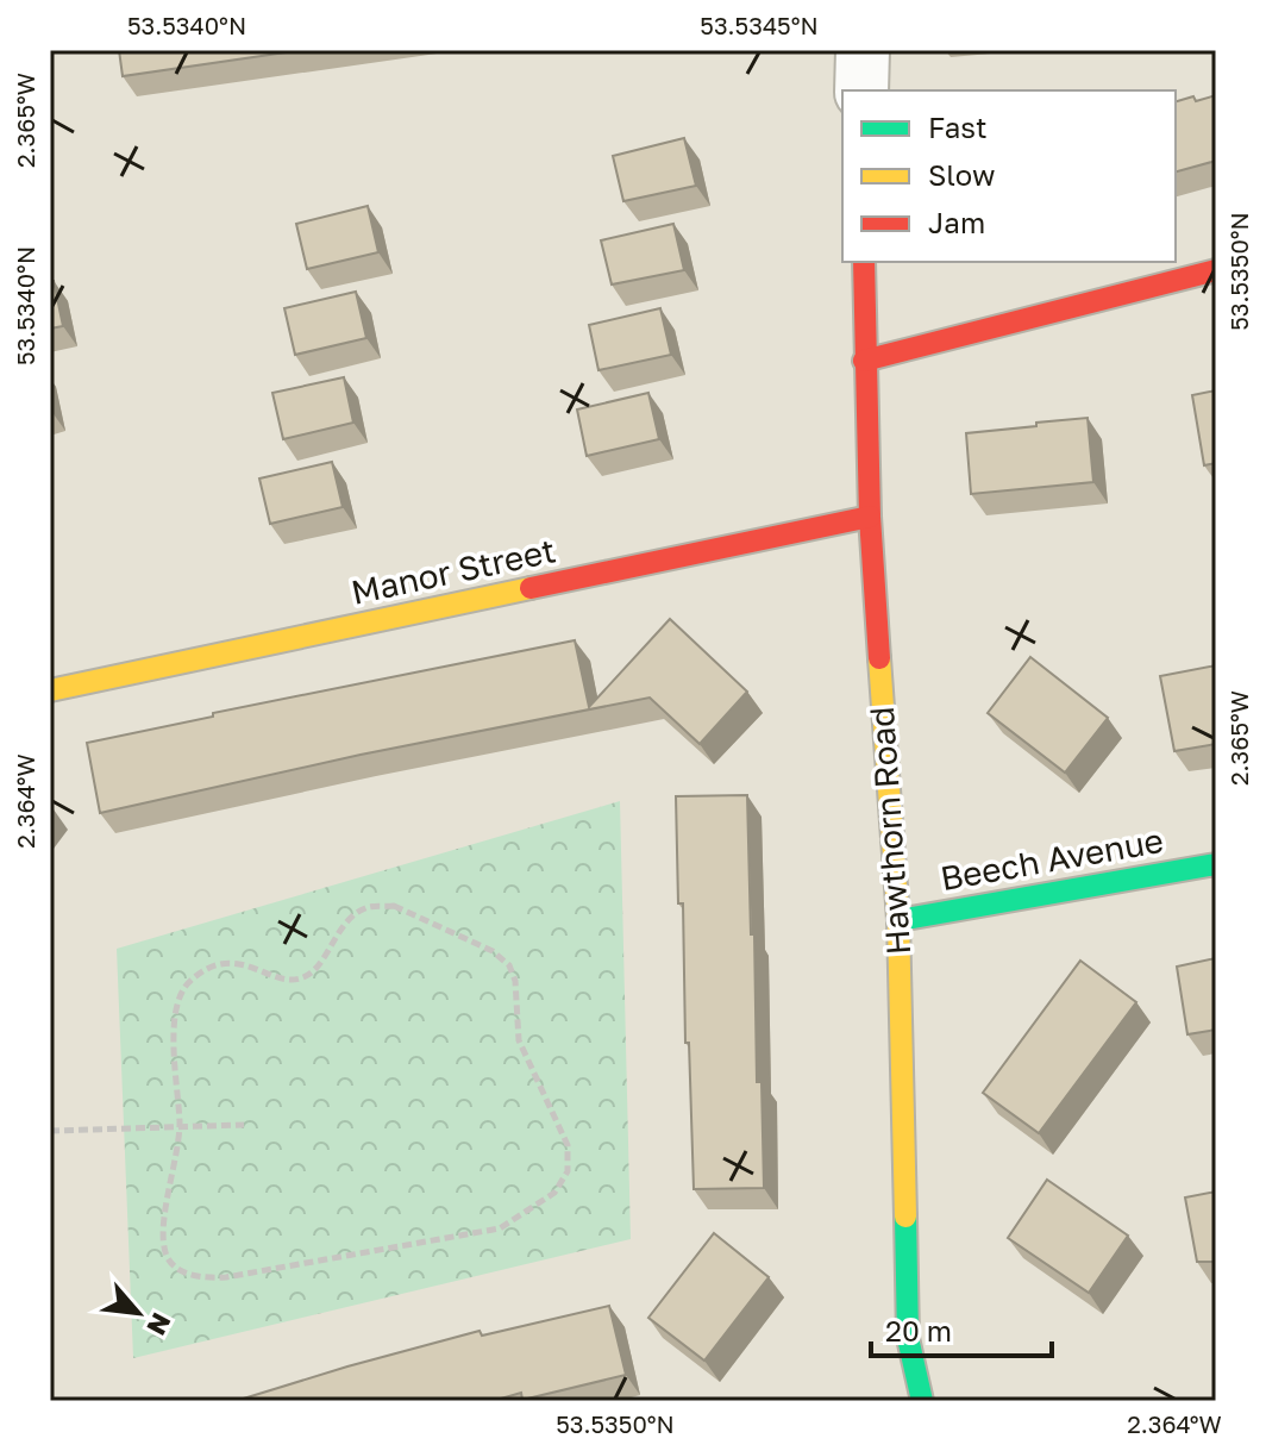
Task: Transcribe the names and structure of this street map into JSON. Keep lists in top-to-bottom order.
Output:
{
  "streets": {
    "street": ["Manor Street", "Hawthorn Road", "Beech Avenue"]
  },
  "crossings": [
    ["Manor Street", "Hawthorn Road"],
    ["Hawthorn Road", "Beech Avenue"]
  ],
  "legend": ["Fast", "Slow", "Jam"],
  "scale_bar": "20 m",
  "north": "bottom right",
  "coordinates": [
    "53.5340°N",
    "53.5345°N",
    "2.365°W",
    "53.5350°N",
    "2.364°W"
  ]
}
